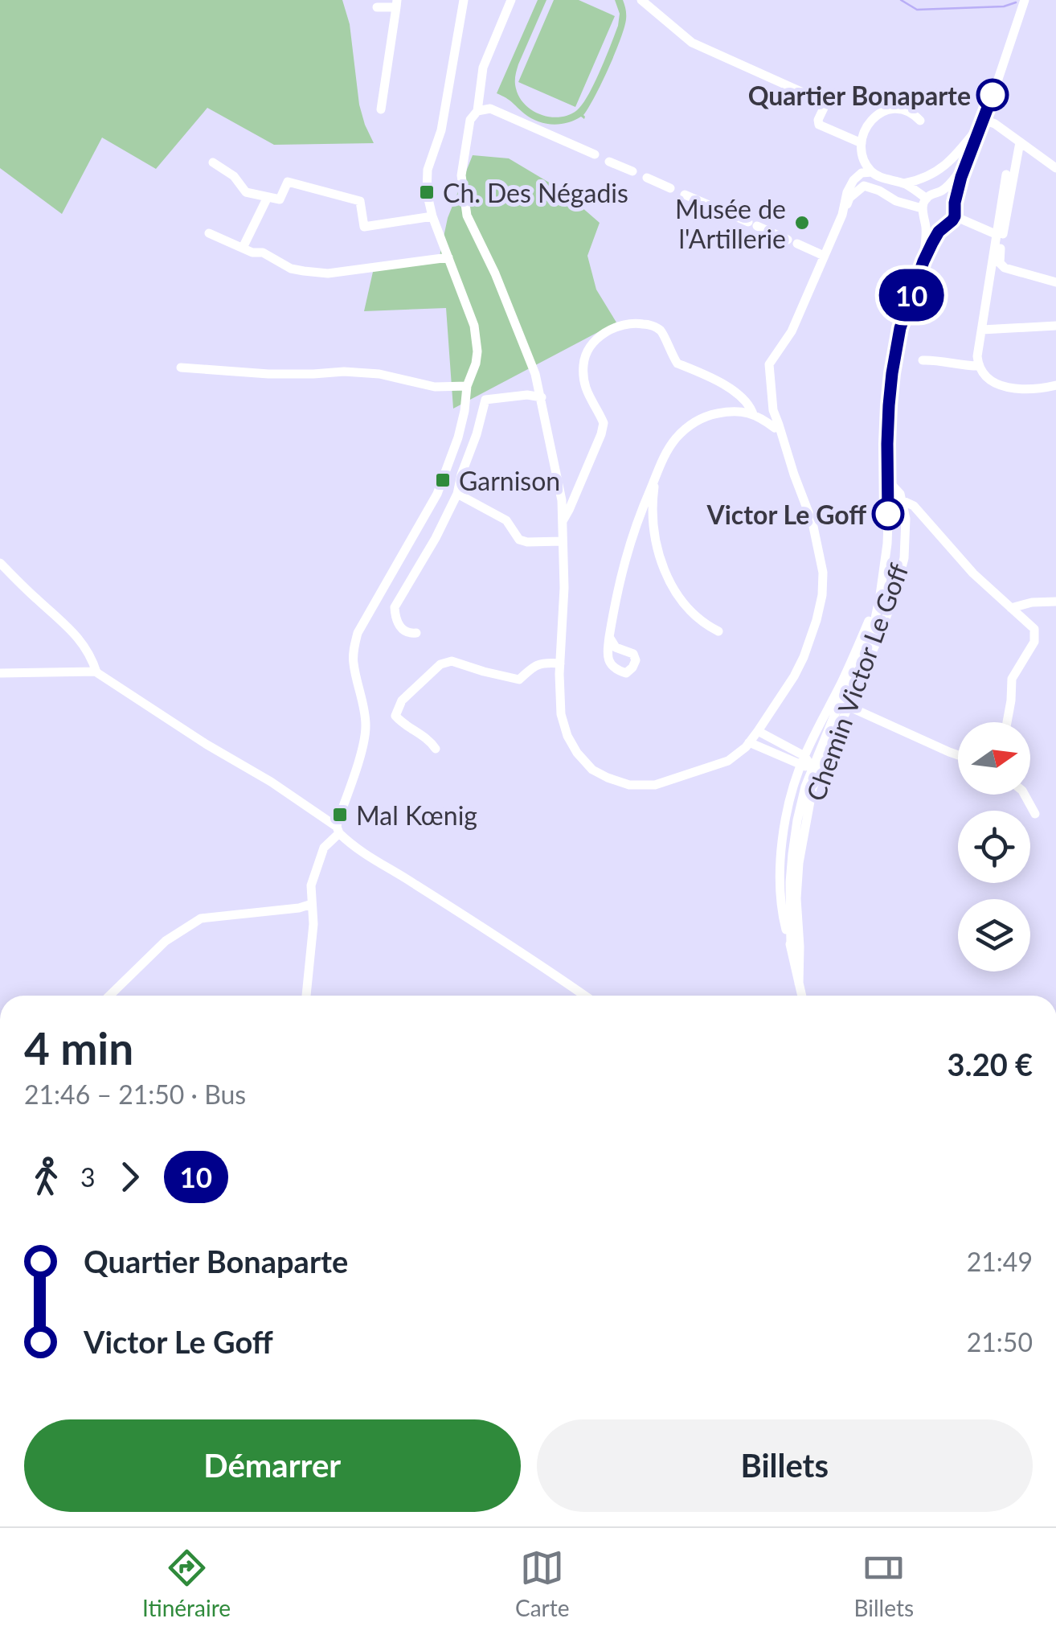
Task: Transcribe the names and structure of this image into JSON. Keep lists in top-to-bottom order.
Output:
{
  "streets": {
    "street": ["Chemin Victor Le Goff"]
  },
  "places": {
    "other": ["Quartier Bonaparte", "Musée de l'Artillerie", "Victor Le Goff"],
    "transit": ["Ch. Des Négadis", "Garnison", "Mal Kœnig"]
  },
  "lines": ["bus line 10"],
  "north": "right",
  "page": {
    "on_map": "10",
    "heading": ["4 min", "21:46 – 21:50 · Bus", "3.20 €"],
    "legs": ["3", "10"],
    "list": [
      {
        "name": "Quartier Bonaparte",
        "value": "21:49"
      },
      {
        "name": "Victor Le Goff",
        "value": "21:50"
      }
    ],
    "buttons": ["Démarrer", "Billets"],
    "tabs": ["Itinéraire", "Carte", "Billets"]
  }
}
